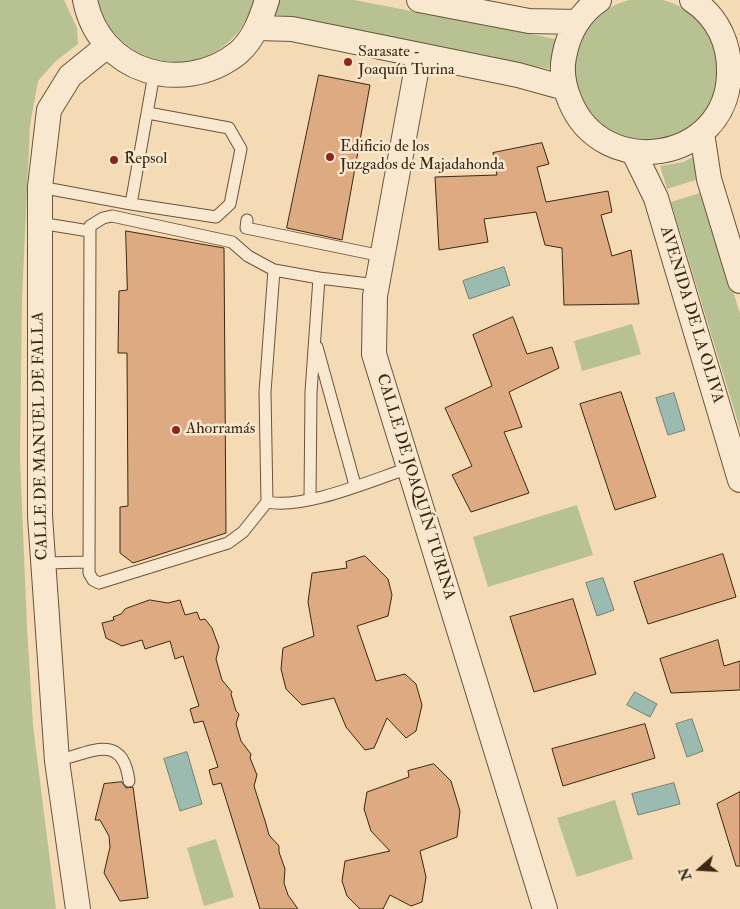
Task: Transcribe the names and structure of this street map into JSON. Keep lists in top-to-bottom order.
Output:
{
  "streets": {
    "street": ["AVENIDA DE LA OLIVA", "CALLE DE MANUEL DE FALLA", "CALLE DE JOAQUÍN TURINA"]
  },
  "places": [
    "Sarasate - Joaquín Turina",
    "Edificio de los Juzgados de Majadahonda",
    "Repsol",
    "Ahorramás"
  ],
  "north": "left"
}
